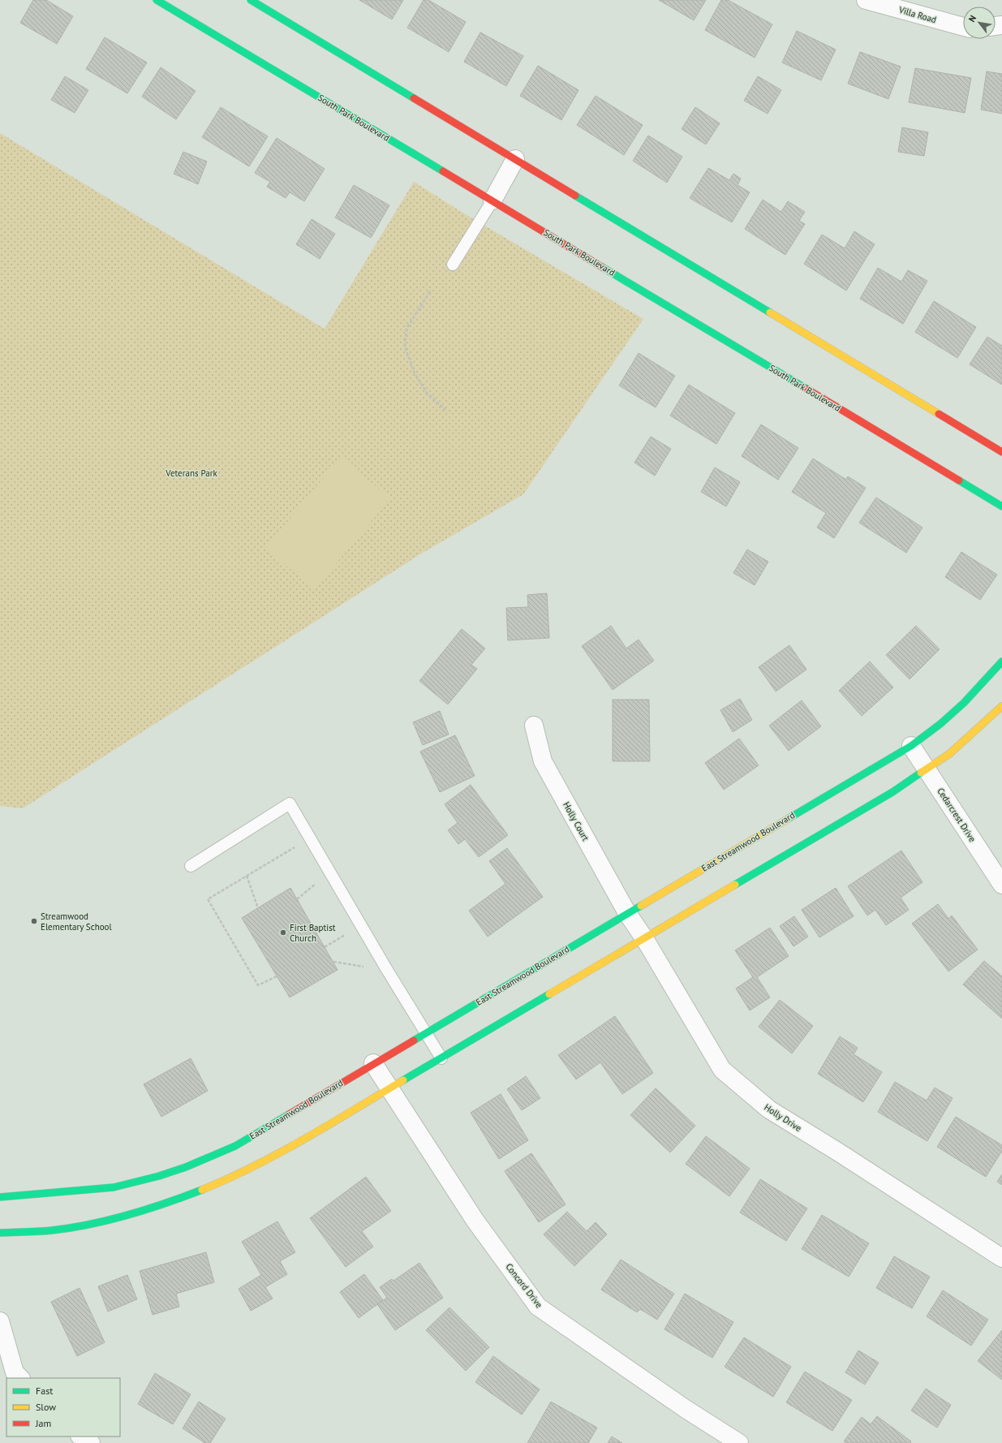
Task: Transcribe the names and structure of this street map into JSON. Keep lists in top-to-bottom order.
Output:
{
  "streets": {
    "street": [
      "Villa Road",
      "South Park Boulevard",
      "Cedarcrest Drive",
      "Holly Court",
      "East Streamwood Boulevard",
      "Holly Drive",
      "Concord Drive"
    ]
  },
  "crossings": [
    ["Cedarcrest Drive", "East Streamwood Boulevard"],
    ["Holly Court", "East Streamwood Boulevard"],
    ["Holly Court", "Holly Drive"],
    ["East Streamwood Boulevard", "Holly Drive"],
    ["East Streamwood Boulevard", "Concord Drive"]
  ],
  "parks": ["Veterans Park"],
  "places": ["Streamwood Elementary School", "First Baptist Church"],
  "legend": ["Fast", "Slow", "Jam"],
  "north": "top left"
}
